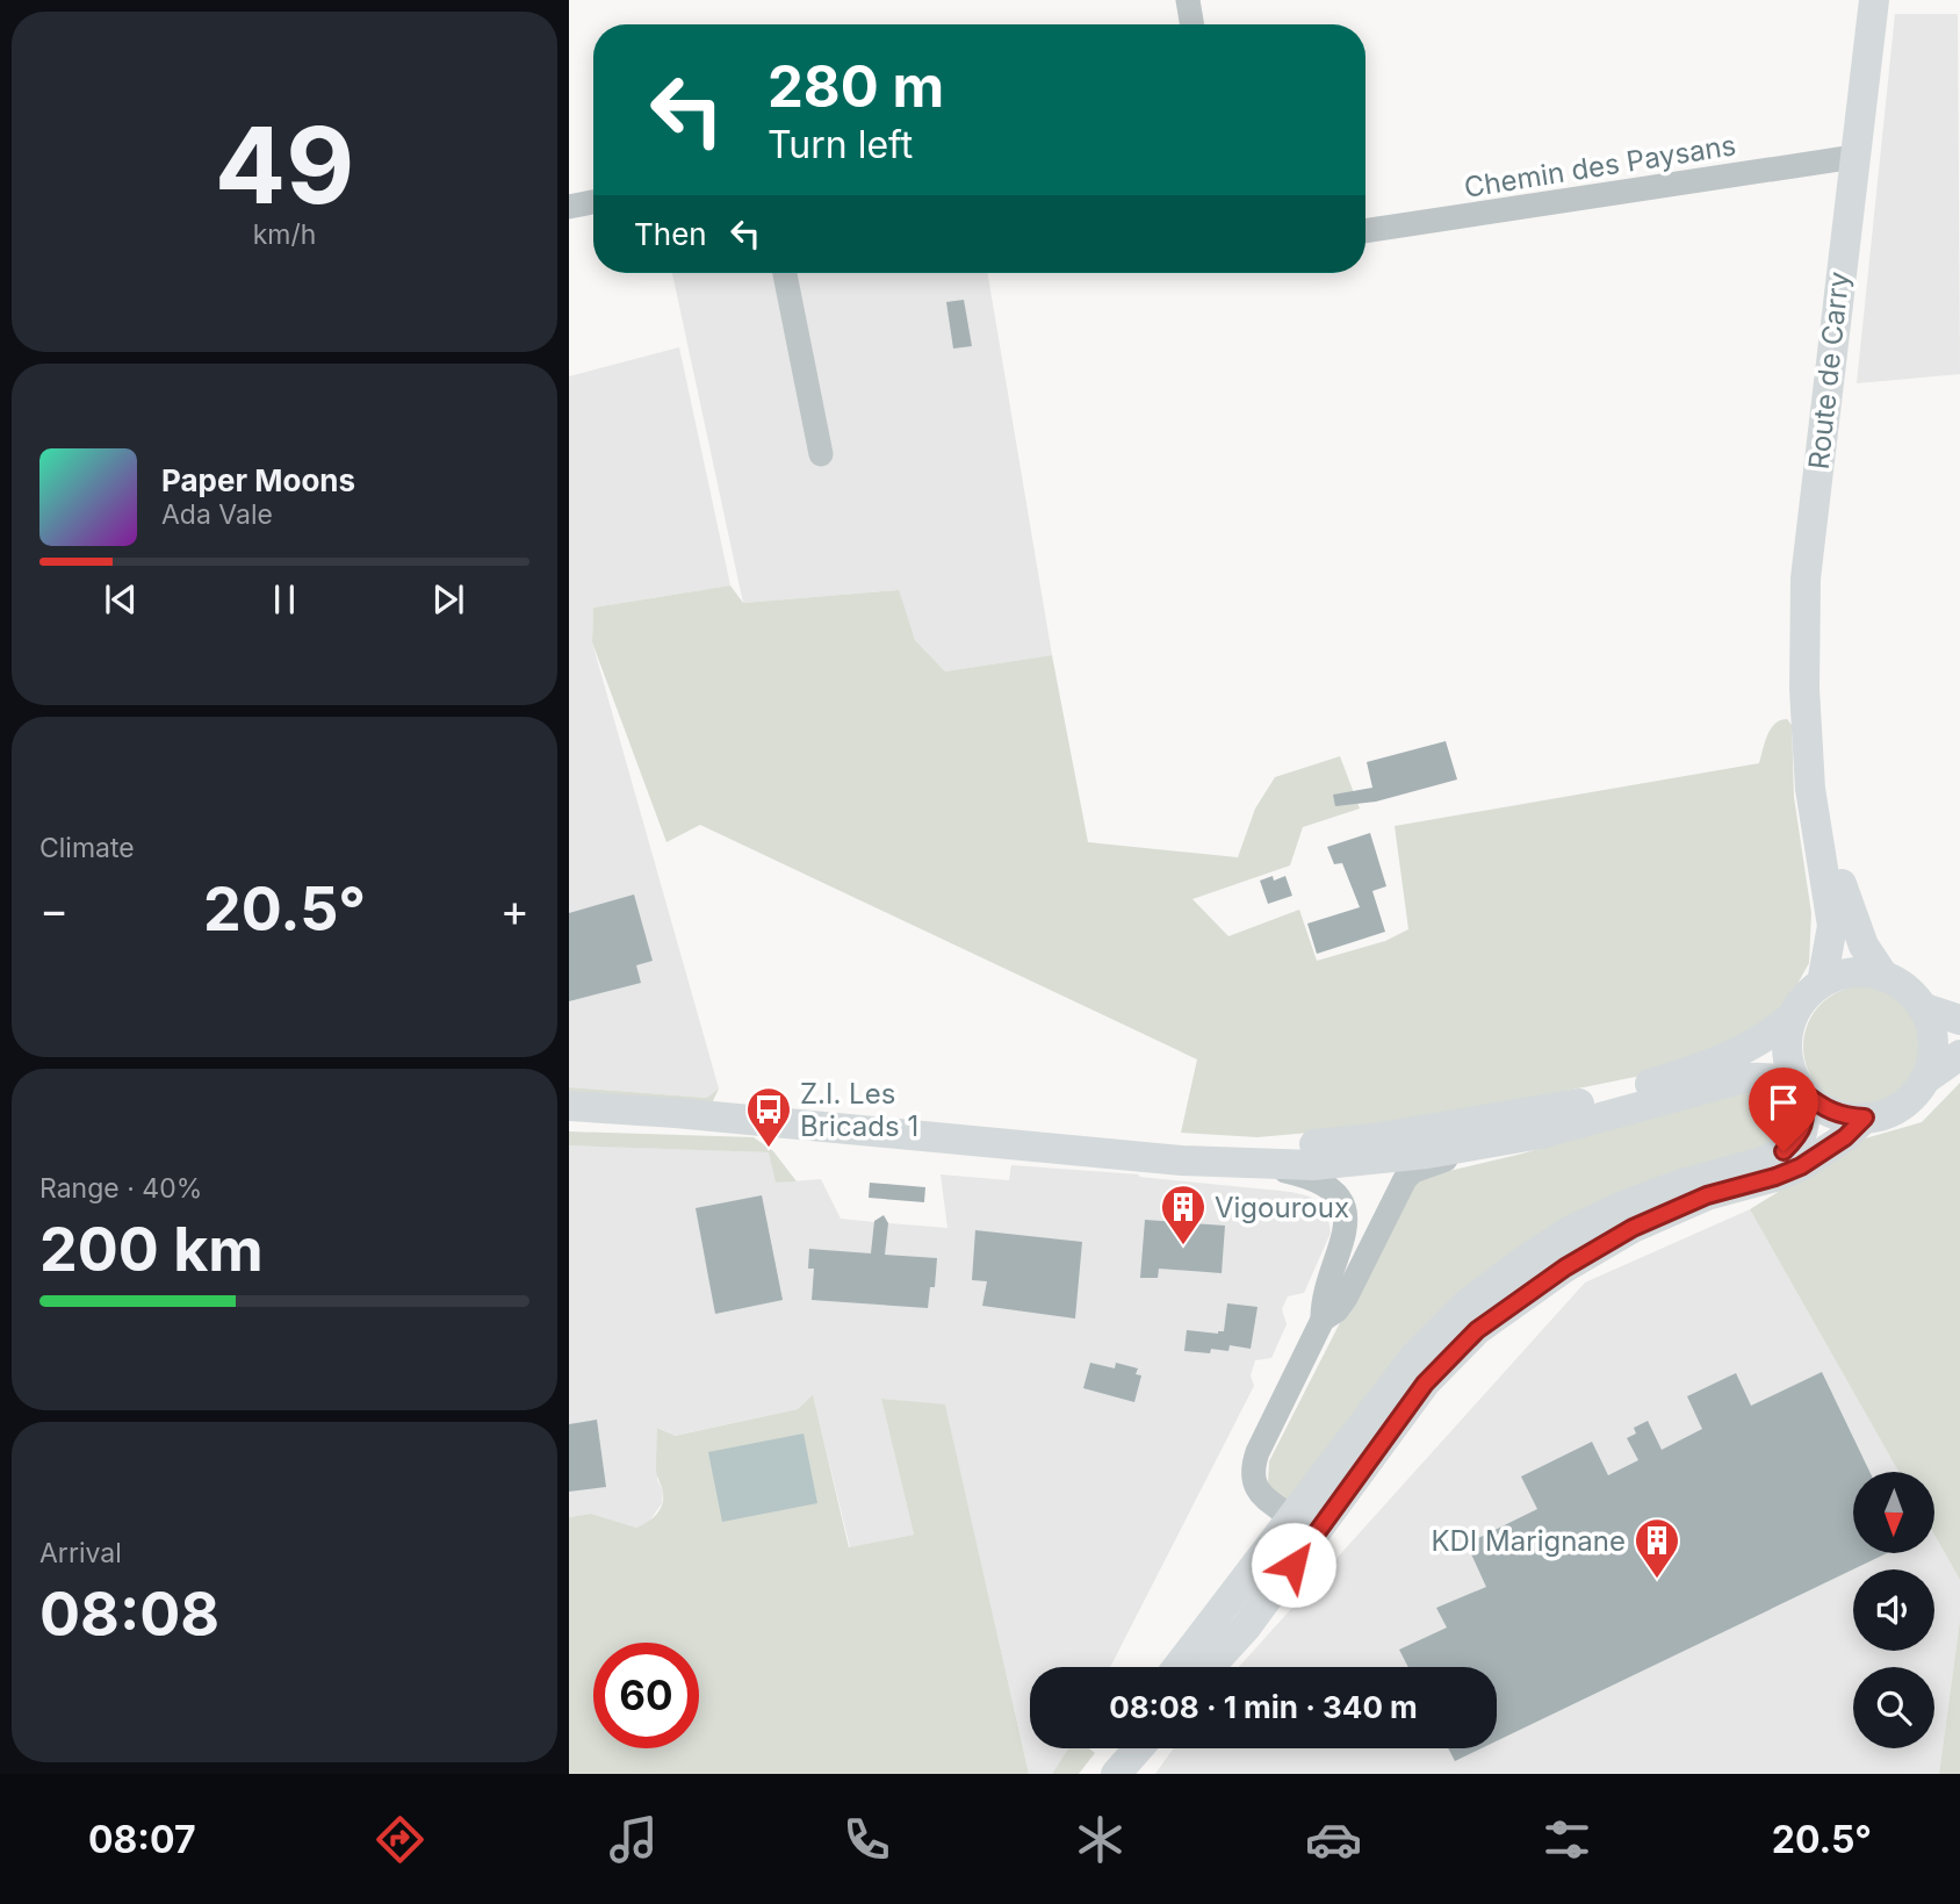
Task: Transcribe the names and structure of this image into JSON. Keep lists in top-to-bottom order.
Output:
{
  "streets": {
    "main road": ["Route de Carry"],
    "street": ["Chemin des Paysans"]
  },
  "crossings": [
    ["Chemin des Paysans", "Route de Carry"]
  ],
  "places": {
    "bus stop": ["Z.I. Les Bricads 1"],
    "building": ["Vigouroux", "KDI Marignane"]
  },
  "north": "bottom",
  "page": {
    "tile": [
      ["49", "km/h"],
      "Climate",
      ["Range · 40%", "200 km"],
      ["Arrival", "08:08"]
    ],
    "turn": ["280 m", "Turn left"],
    "then": "Then",
    "song": ["Paper Moons", "Ada Vale"],
    "heat": ["−", "20.5°", "+"],
    "limit": "60",
    "trip": "08:08 · 1 min · 340 m",
    "tabs": ["08:07", "20.5°"]
  }
}
